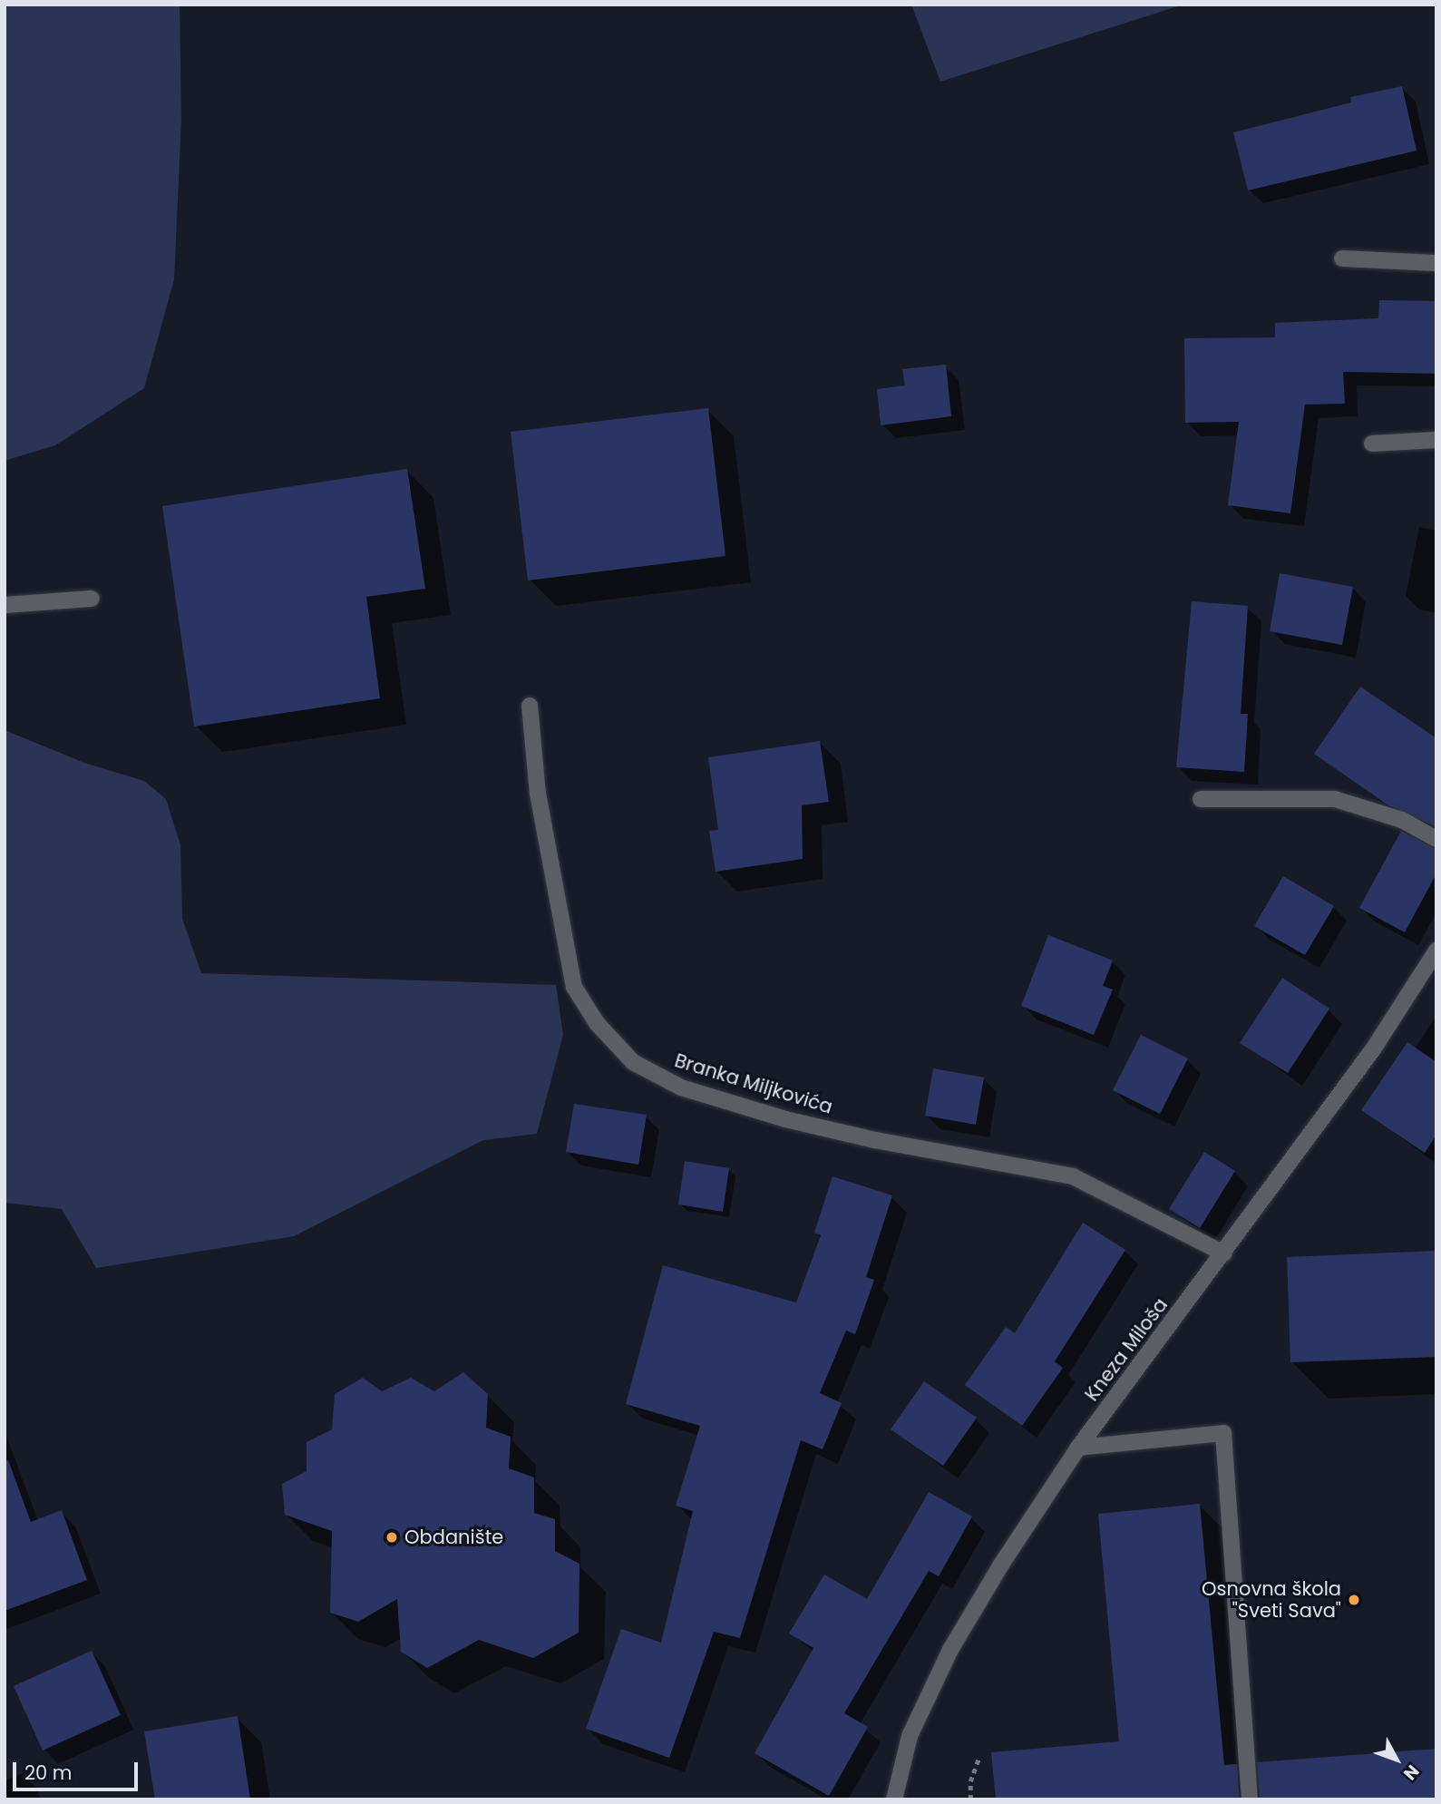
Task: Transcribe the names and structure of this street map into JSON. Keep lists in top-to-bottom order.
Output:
{
  "streets": {
    "street": ["Branka Miljkovića", "Kneza Miloša"]
  },
  "crossings": [
    ["Branka Miljkovića", "Kneza Miloša"]
  ],
  "places": ["Obdanište", "Osnovna škola \"Sveti Sava\""],
  "scale_bar": "20 m",
  "north": "bottom right"
}
